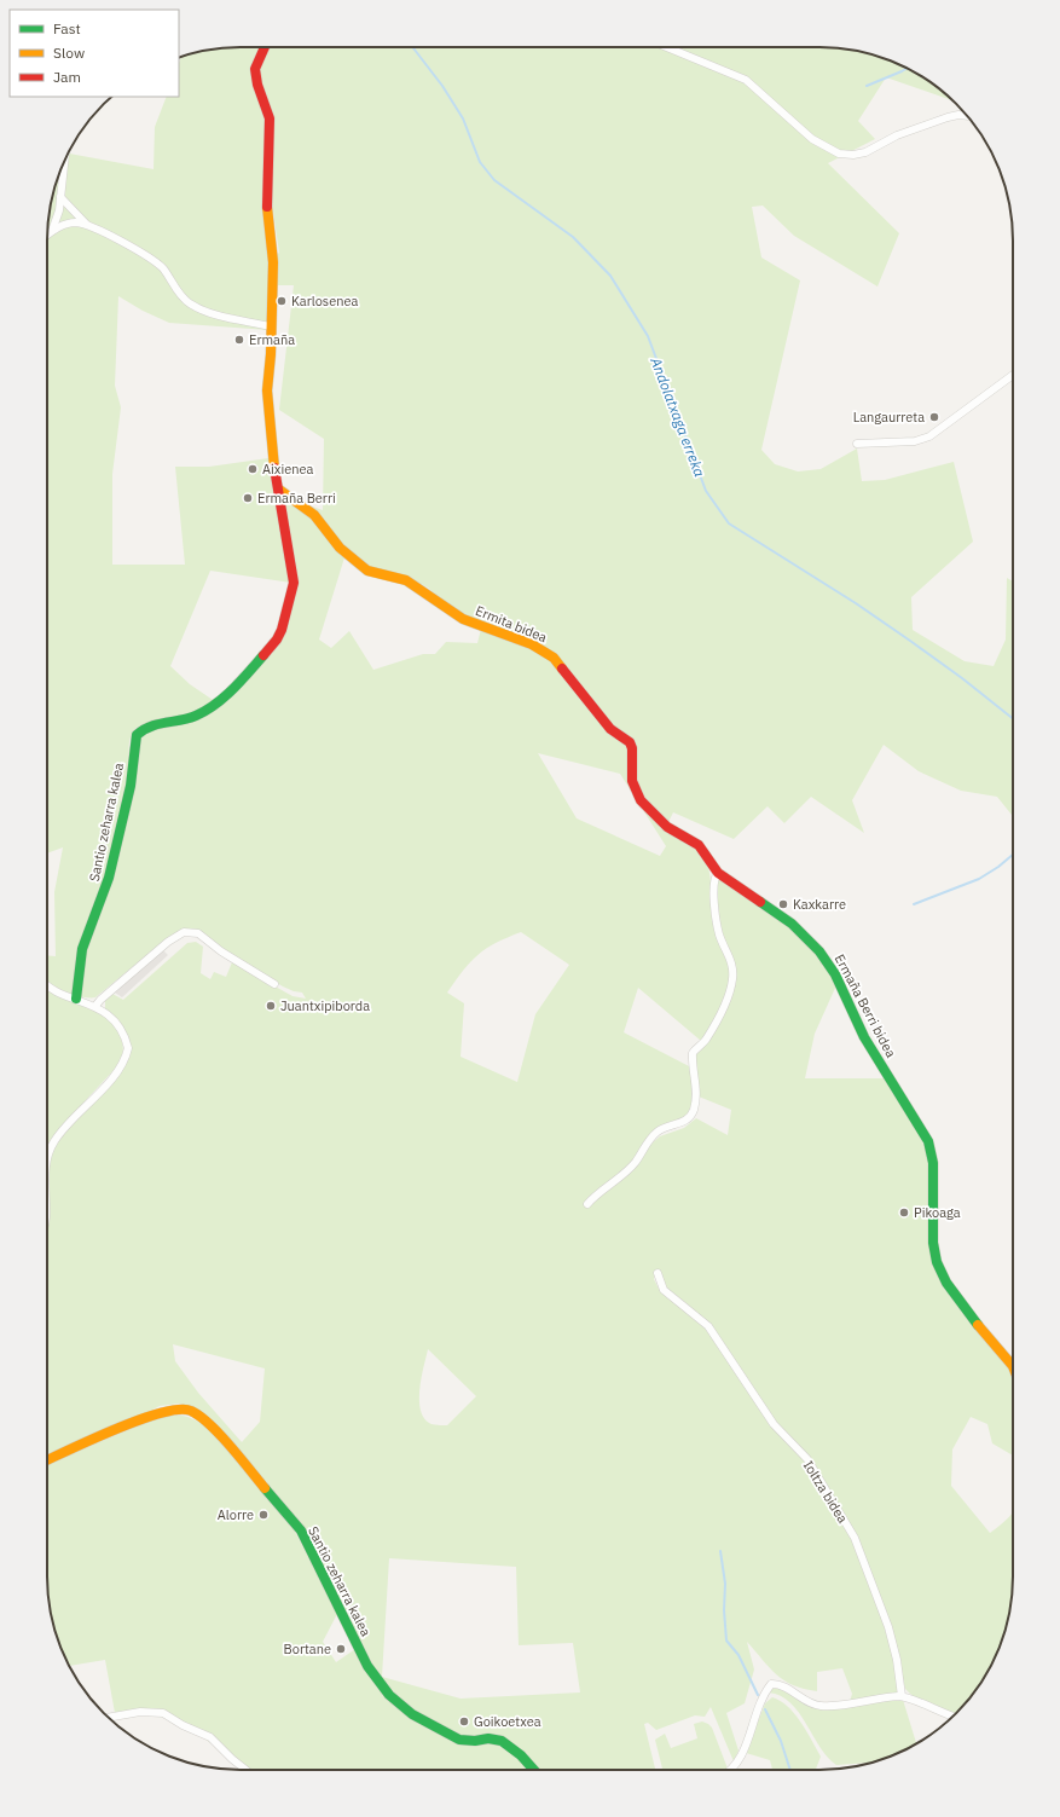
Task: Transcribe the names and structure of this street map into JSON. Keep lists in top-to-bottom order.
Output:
{
  "streets": {
    "street": [
      "Ermita bidea",
      "Santio zeharra kalea",
      "Ermaña Berri bidea",
      "Ioltza bidea"
    ]
  },
  "crossings": [
    ["Ermita bidea", "Santio zeharra kalea"],
    ["Ermita bidea", "Ermaña Berri bidea"]
  ],
  "water": ["Andolatxaga erreka"],
  "places": [
    "Karlosenea",
    "Ermaña",
    "Langaurreta",
    "Aixienea",
    "Ermaña Berri",
    "Kaxkarre",
    "Juantxipiborda",
    "Pikoaga",
    "Alorre",
    "Bortane",
    "Goikoetxea"
  ],
  "legend": ["Fast", "Slow", "Jam"]
}
